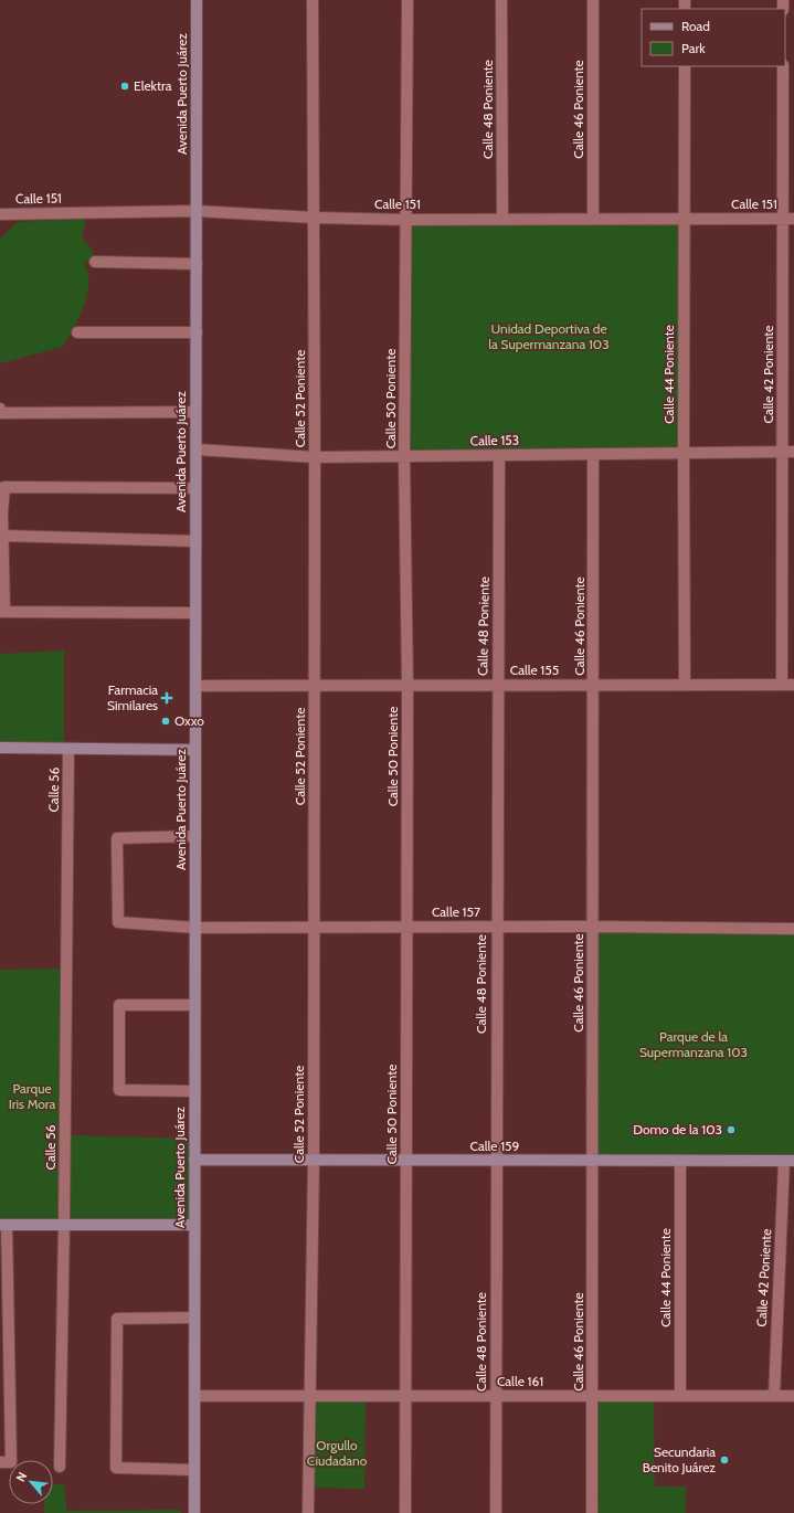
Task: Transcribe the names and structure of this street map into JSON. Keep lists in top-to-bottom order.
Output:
{
  "streets": {
    "street": [
      "Avenida Puerto Juárez",
      "Calle 48 Poniente",
      "Calle 46 Poniente",
      "Calle 151",
      "Calle 44 Poniente",
      "Calle 42 Poniente",
      "Calle 52 Poniente",
      "Calle 50 Poniente",
      "Calle 153",
      "Calle 155",
      "Calle 56",
      "Calle 157",
      "Calle 159",
      "Calle 161"
    ]
  },
  "crossings": [
    ["Avenida Puerto Juárez", "Calle 151"],
    ["Avenida Puerto Juárez", "Calle 153"],
    ["Avenida Puerto Juárez", "Calle 155"],
    ["Avenida Puerto Juárez", "Calle 157"],
    ["Avenida Puerto Juárez", "Calle 159"],
    ["Avenida Puerto Juárez", "Calle 161"],
    ["Calle 48 Poniente", "Calle 151"],
    ["Calle 48 Poniente", "Calle 153"],
    ["Calle 48 Poniente", "Calle 155"],
    ["Calle 48 Poniente", "Calle 157"],
    ["Calle 48 Poniente", "Calle 159"],
    ["Calle 48 Poniente", "Calle 161"],
    ["Calle 46 Poniente", "Calle 151"],
    ["Calle 46 Poniente", "Calle 153"],
    ["Calle 46 Poniente", "Calle 155"],
    ["Calle 46 Poniente", "Calle 157"],
    ["Calle 46 Poniente", "Calle 159"],
    ["Calle 46 Poniente", "Calle 161"],
    ["Calle 151", "Calle 44 Poniente"],
    ["Calle 151", "Calle 42 Poniente"],
    ["Calle 151", "Calle 52 Poniente"],
    ["Calle 151", "Calle 50 Poniente"],
    ["Calle 44 Poniente", "Calle 153"],
    ["Calle 44 Poniente", "Calle 155"],
    ["Calle 44 Poniente", "Calle 159"],
    ["Calle 44 Poniente", "Calle 161"],
    ["Calle 42 Poniente", "Calle 153"],
    ["Calle 42 Poniente", "Calle 155"],
    ["Calle 42 Poniente", "Calle 159"],
    ["Calle 42 Poniente", "Calle 161"],
    ["Calle 52 Poniente", "Calle 153"],
    ["Calle 52 Poniente", "Calle 155"],
    ["Calle 52 Poniente", "Calle 157"],
    ["Calle 52 Poniente", "Calle 159"],
    ["Calle 52 Poniente", "Calle 161"],
    ["Calle 50 Poniente", "Calle 153"],
    ["Calle 50 Poniente", "Calle 155"],
    ["Calle 50 Poniente", "Calle 157"],
    ["Calle 50 Poniente", "Calle 159"],
    ["Calle 50 Poniente", "Calle 161"]
  ],
  "parks": [
    "Unidad Deportiva de la Supermanzana 103",
    "Parque de la Supermanzana 103",
    "Parque Iris Mora",
    "Orgullo Ciudadano"
  ],
  "places": {
    "other": [
      "Elektra",
      "Oxxo",
      "Domo de la 103",
      "Secundaria Benito Juárez"
    ],
    "health": ["Farmacia Similares"]
  },
  "legend": ["Road", "Park"],
  "north": "top left"
}
